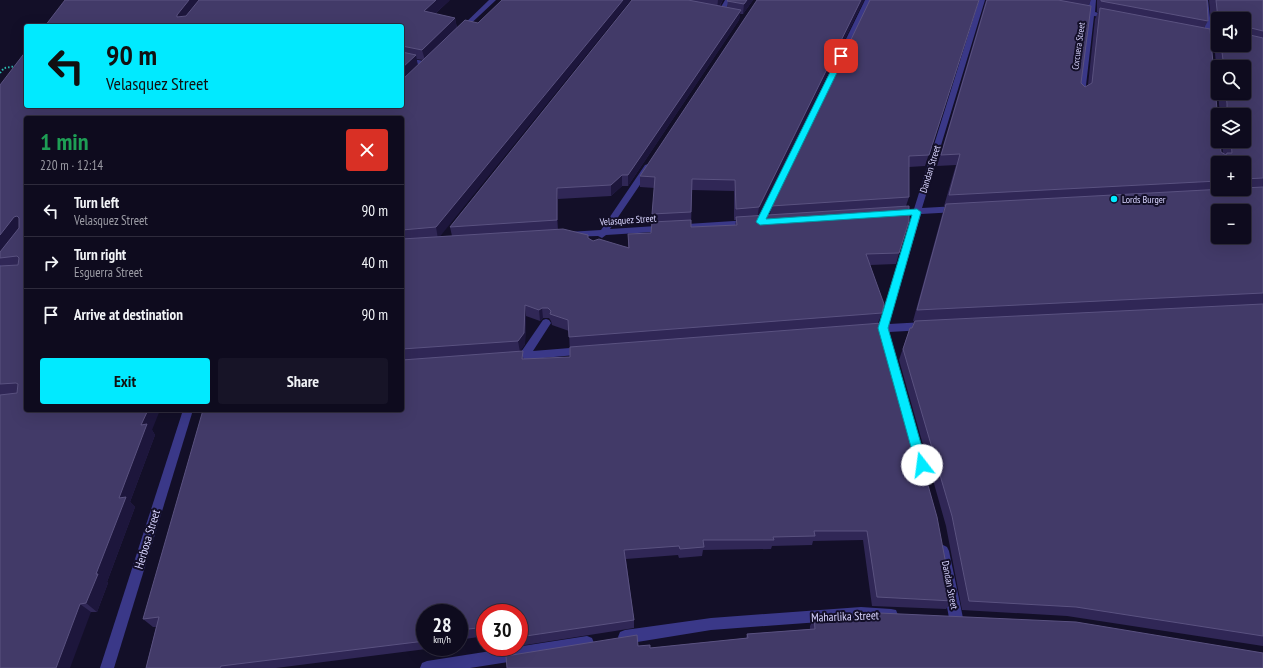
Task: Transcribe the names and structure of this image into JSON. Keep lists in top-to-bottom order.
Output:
{
  "streets": {
    "street": [
      "Corcuera Street",
      "Dandan Street",
      "Velasquez Street",
      "Herbosa Street",
      "Maharlika Street"
    ]
  },
  "places": ["Lords Burger"],
  "page": {
    "map_buttons": ["+", "−"],
    "turn": ["90 m", "Velasquez Street"],
    "heading": ["1 min", "220 m · 12:14"],
    "list": [
      {
        "name": "Turn left",
        "note": "Velasquez Street",
        "value": "90 m"
      },
      {
        "name": "Turn right",
        "note": "Esguerra Street",
        "value": "40 m"
      },
      {
        "name": "Arrive at destination",
        "value": "90 m"
      }
    ],
    "buttons": ["Exit", "Share"],
    "speed": "28 km/h",
    "limit": "30"
  }
}
